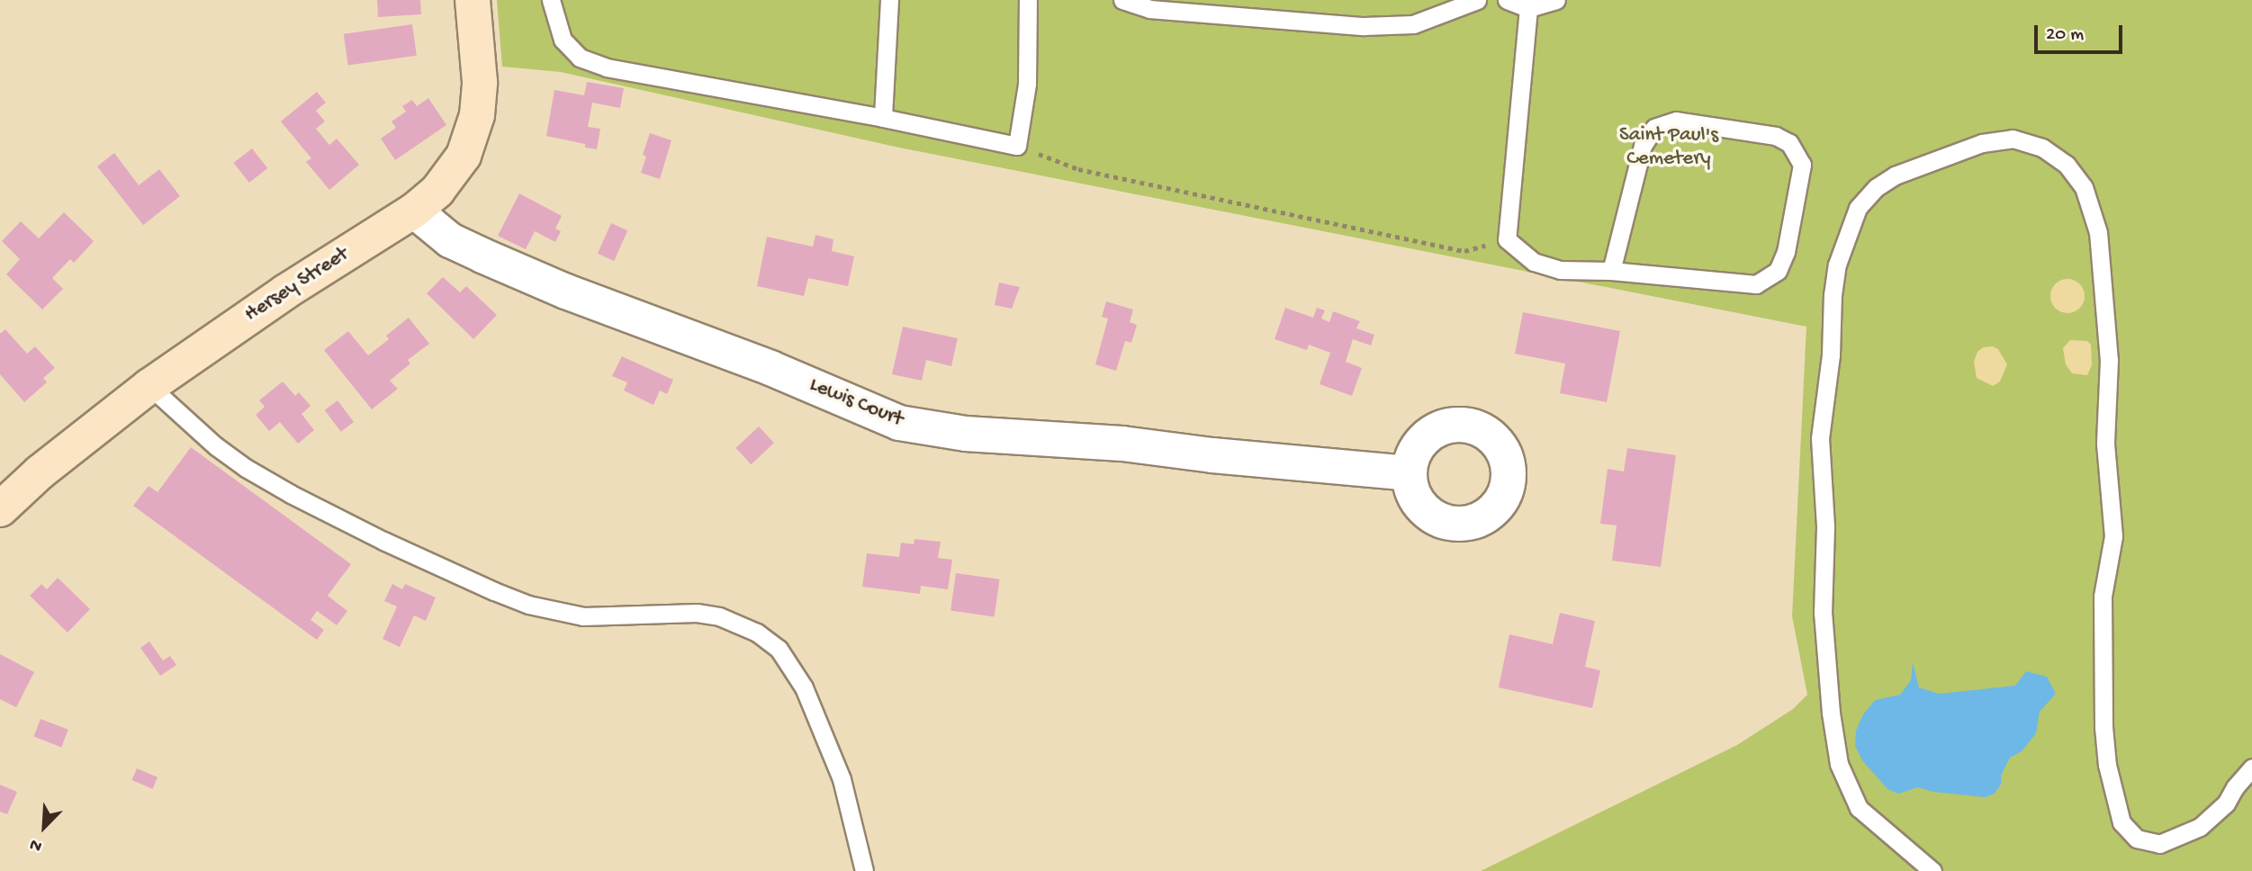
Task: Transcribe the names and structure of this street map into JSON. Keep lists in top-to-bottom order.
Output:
{
  "streets": {
    "street": ["Hersey Street", "Lewis Court"]
  },
  "crossings": [
    ["Hersey Street", "Lewis Court"]
  ],
  "parks": ["Saint Paul's Cemetery"],
  "scale_bar": "20 m",
  "north": "bottom left"
}
